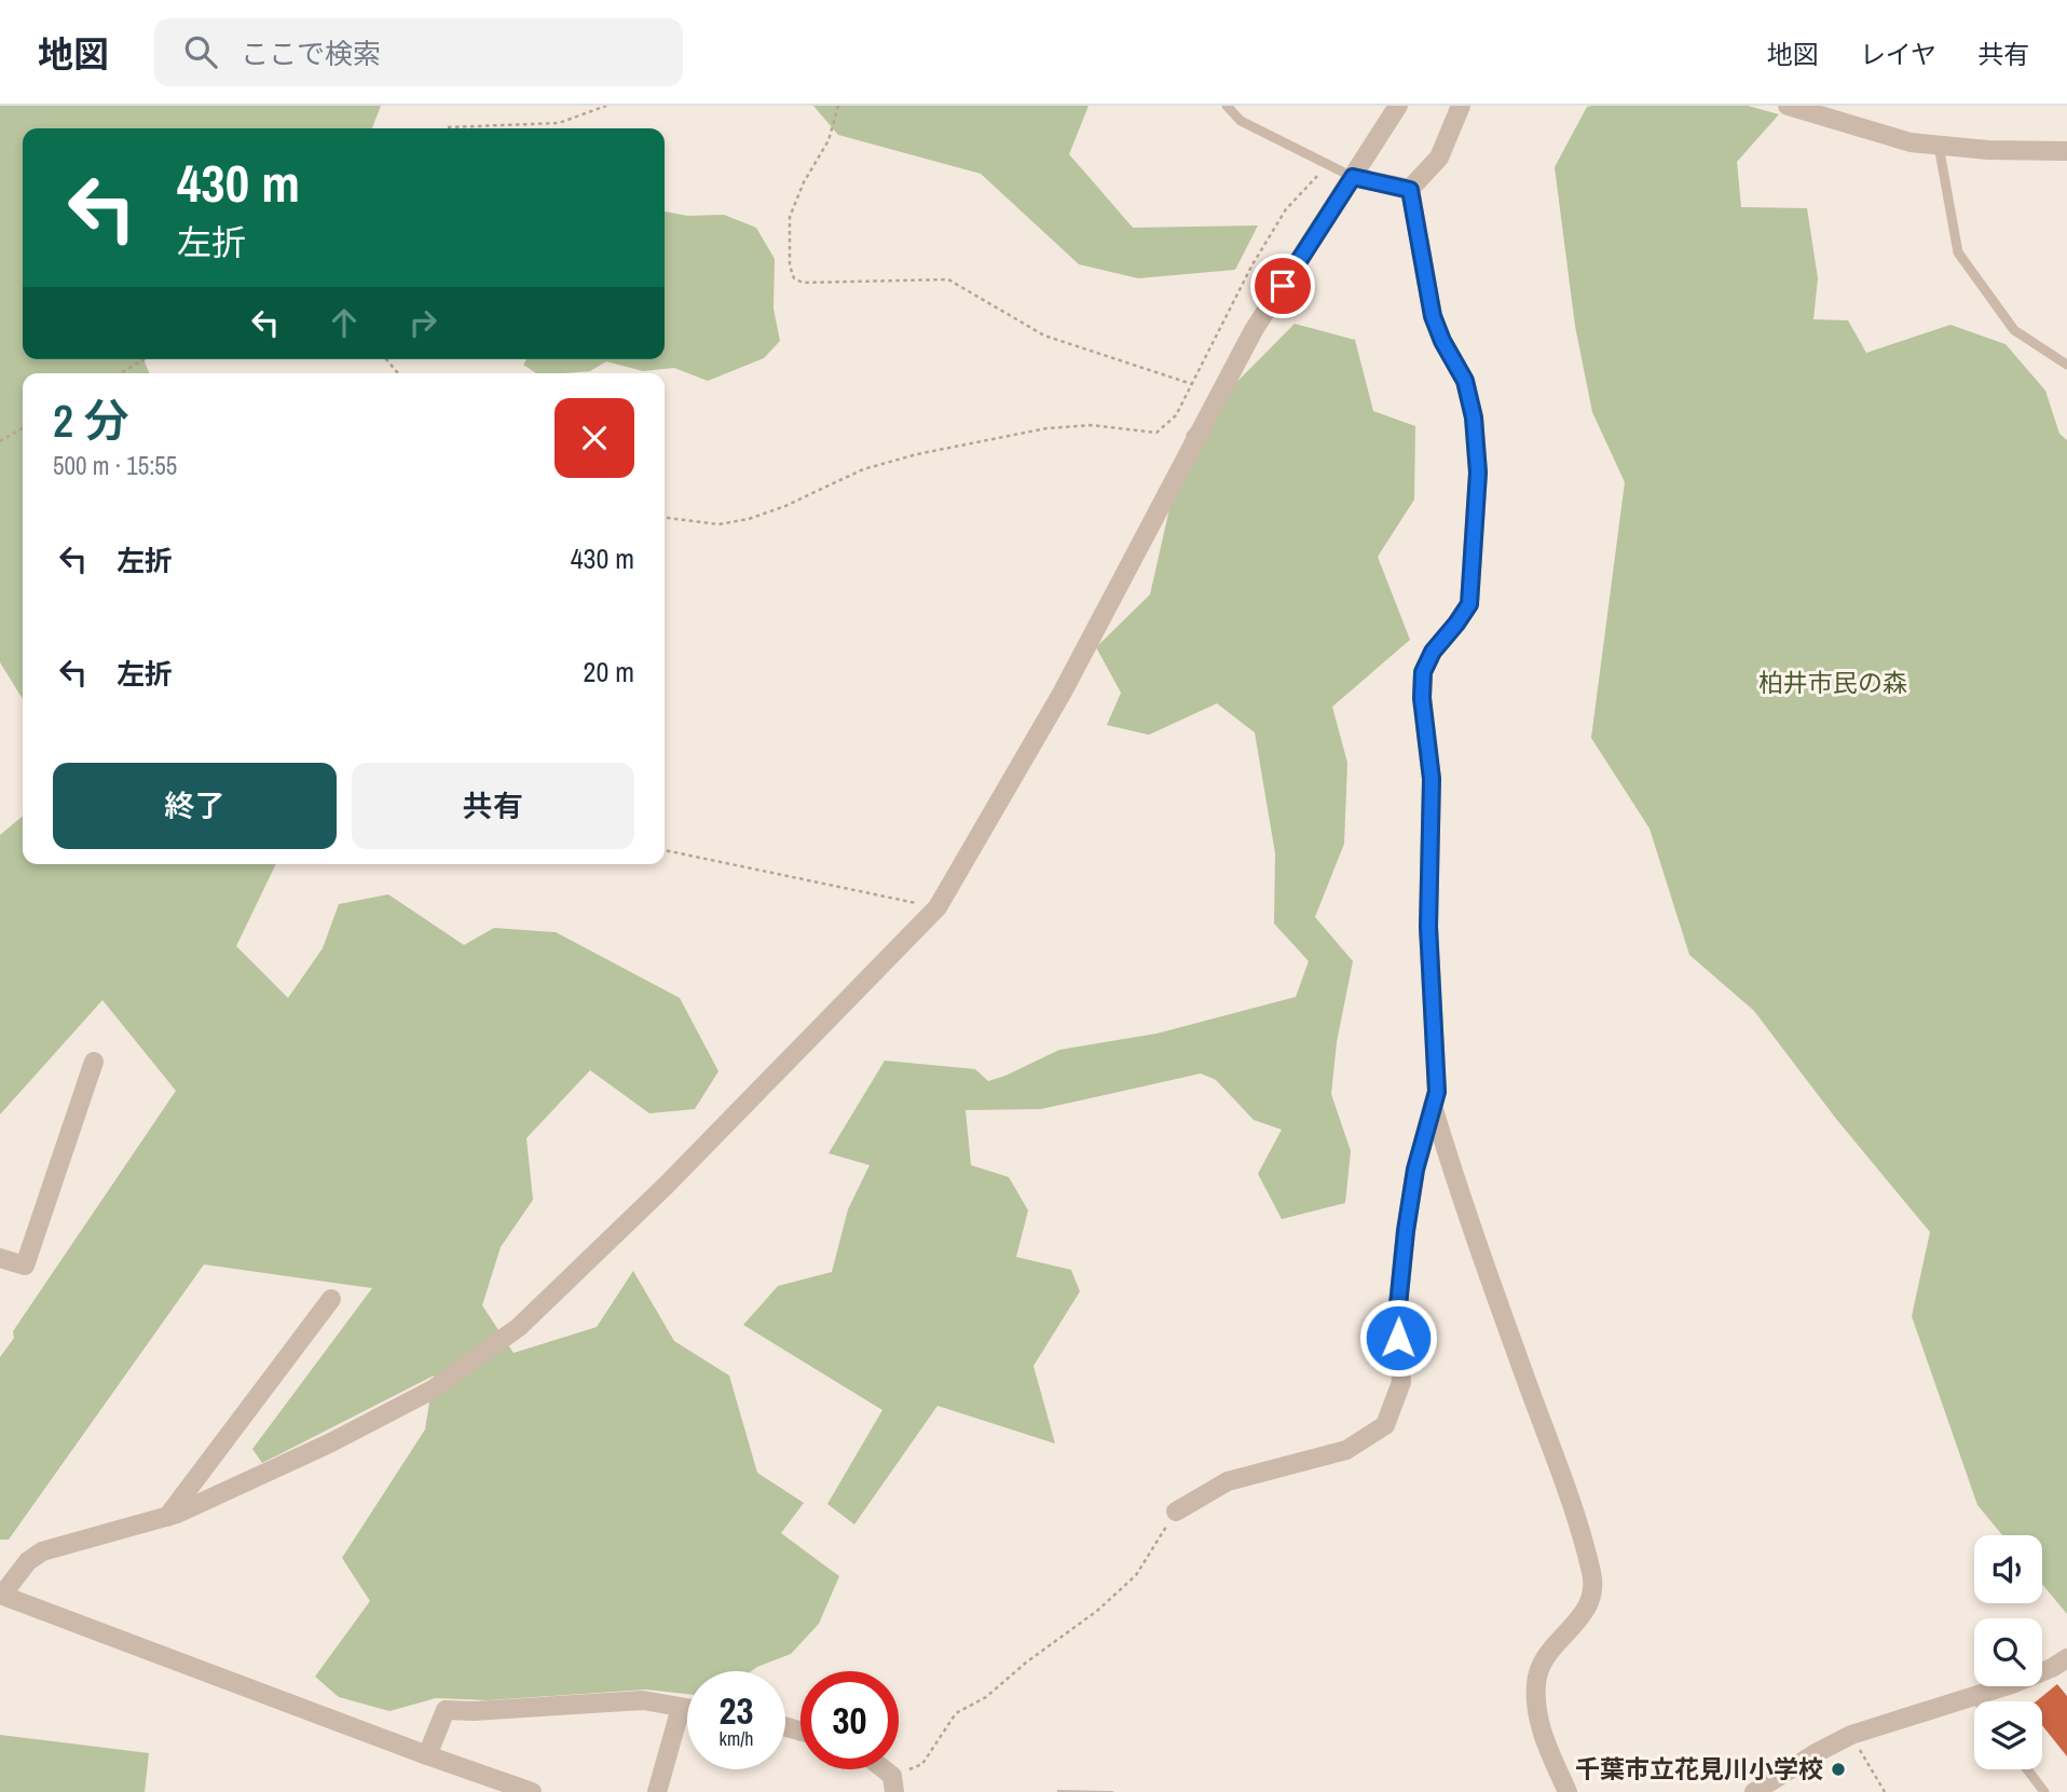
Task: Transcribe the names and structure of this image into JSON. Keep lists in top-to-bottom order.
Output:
{
  "parks": ["柏井市民の森"],
  "places": ["千葉市立花見川小学校"],
  "page": {
    "header": "地図",
    "search": "ここで検索",
    "nav": ["地図", "レイヤ", "共有"],
    "turn": ["430 m", "左折"],
    "heading": ["2 分", "500 m · 15:55"],
    "list": [
      {
        "name": "左折",
        "value": "430 m"
      },
      {
        "name": "左折",
        "value": "20 m"
      }
    ],
    "buttons": ["終了", "共有"],
    "speed": "23 km/h",
    "limit": "30"
  }
}
